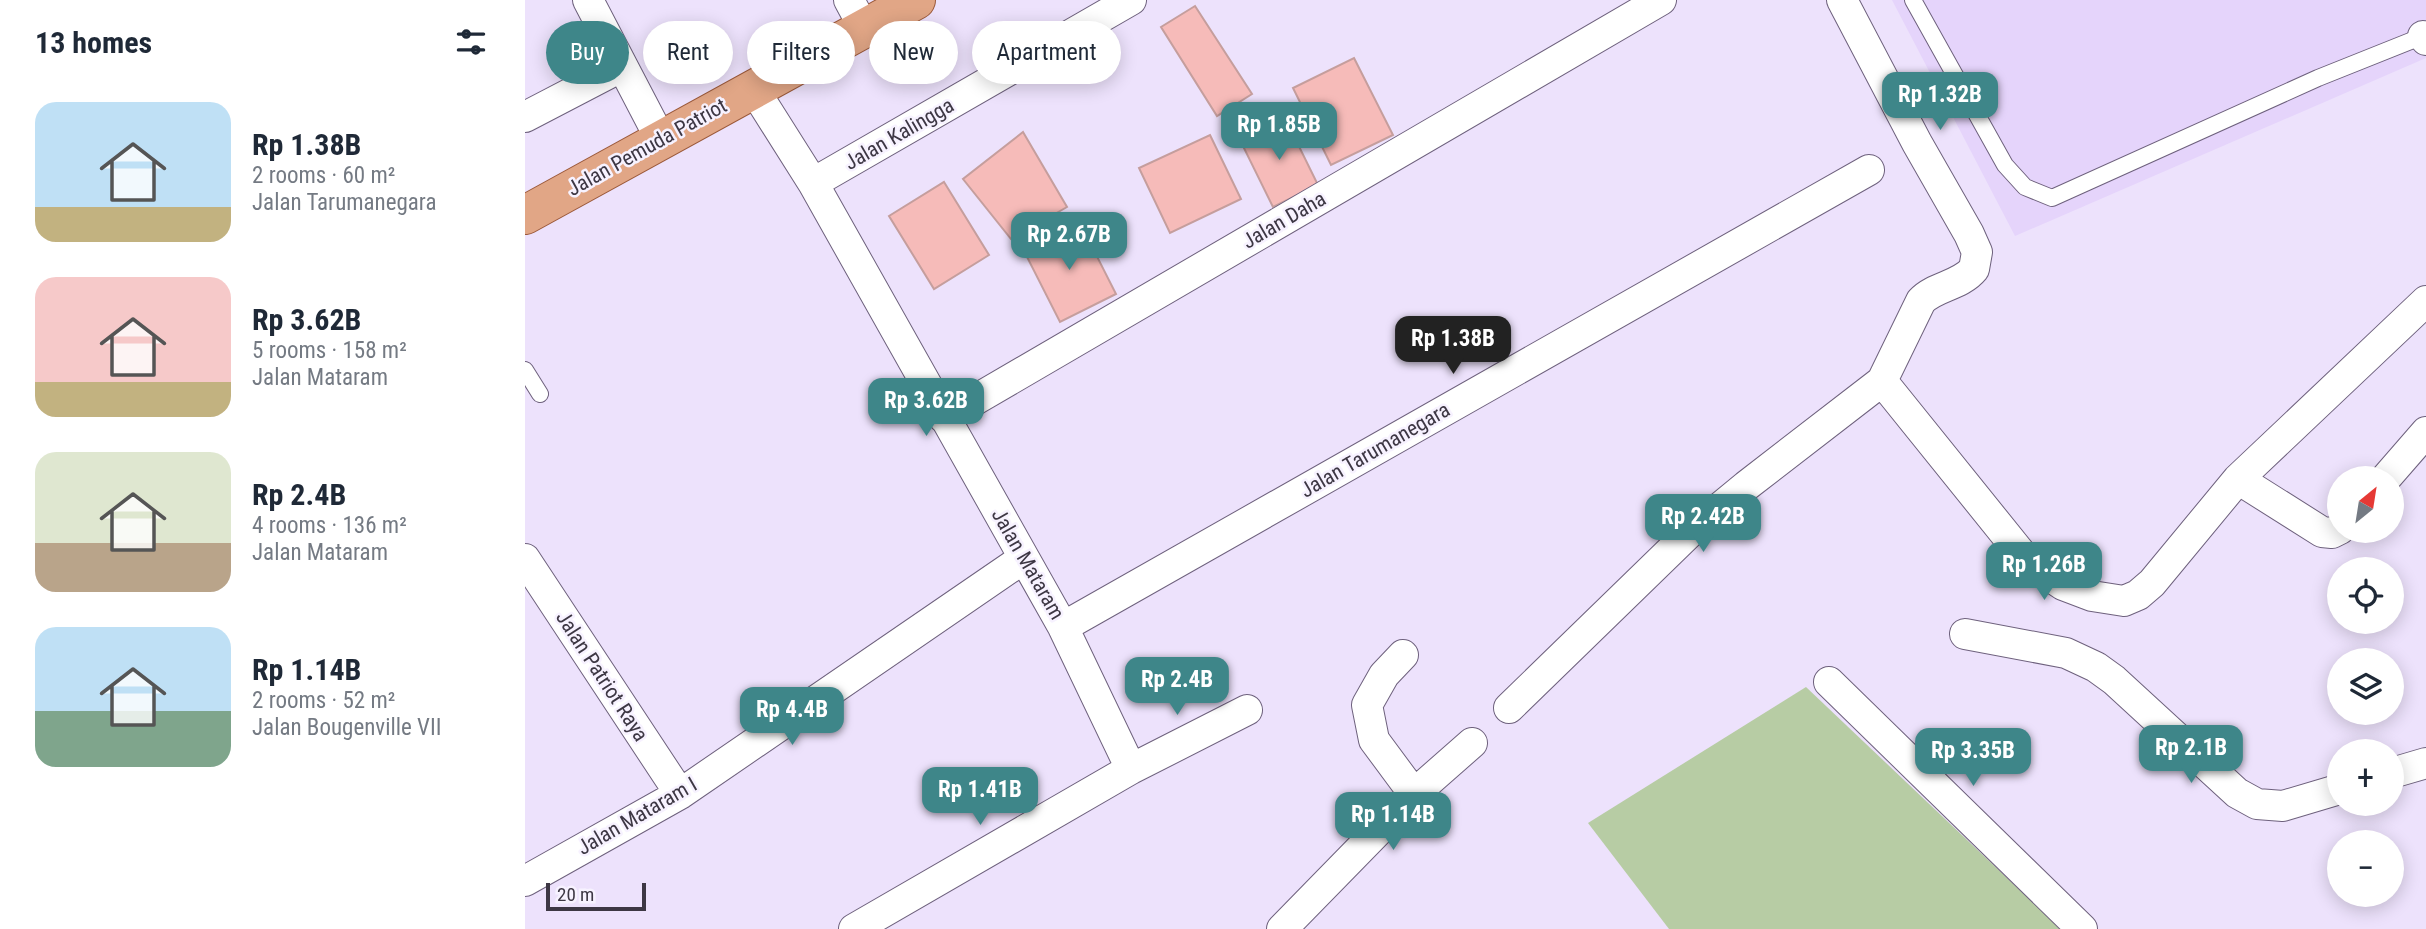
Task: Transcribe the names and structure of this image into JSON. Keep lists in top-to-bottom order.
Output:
{
  "streets": {
    "main road": ["Jalan Pemuda Patriot"],
    "street": [
      "Jalan Kalingga",
      "Jalan Daha",
      "Jalan Tarumanegara",
      "Jalan Mataram",
      "Jalan Patriot Raya",
      "Jalan Mataram I"
    ]
  },
  "crossings": [
    ["Jalan Kalingga", "Jalan Mataram"],
    ["Jalan Pemuda Patriot", "Jalan Mataram"],
    ["Jalan Daha", "Jalan Mataram"],
    ["Jalan Tarumanegara", "Jalan Mataram"],
    ["Jalan Mataram", "Jalan Mataram I"],
    ["Jalan Patriot Raya", "Jalan Mataram I"]
  ],
  "scale_bar": "20 m",
  "north": "top right",
  "page": {
    "heading": "13 homes",
    "chip": [
      "Buy",
      "Rent",
      "Filters",
      "New",
      "Apartment"
    ],
    "price": [
      "Rp 1.32B",
      "Rp 1.85B",
      "Rp 2.67B",
      "Rp 1.38B",
      "Rp 3.62B",
      "Rp 2.42B",
      "Rp 1.26B",
      "Rp 2.4B",
      "Rp 4.4B",
      "Rp 2.1B",
      "Rp 3.35B",
      "Rp 1.41B",
      "Rp 1.14B"
    ],
    "list": [
      {
        "name": "Rp 1.38B",
        "note": "2 rooms · 60 m² · Jalan Tarumanegara"
      },
      {
        "name": "Rp 3.62B",
        "note": "5 rooms · 158 m² · Jalan Mataram"
      },
      {
        "name": "Rp 2.4B",
        "note": "4 rooms · 136 m² · Jalan Mataram"
      },
      {
        "name": "Rp 1.14B",
        "note": "2 rooms · 52 m² · Jalan Bougenville VII"
      }
    ],
    "map_buttons": ["+", "−"],
    "scale": "20 m"
  }
}
